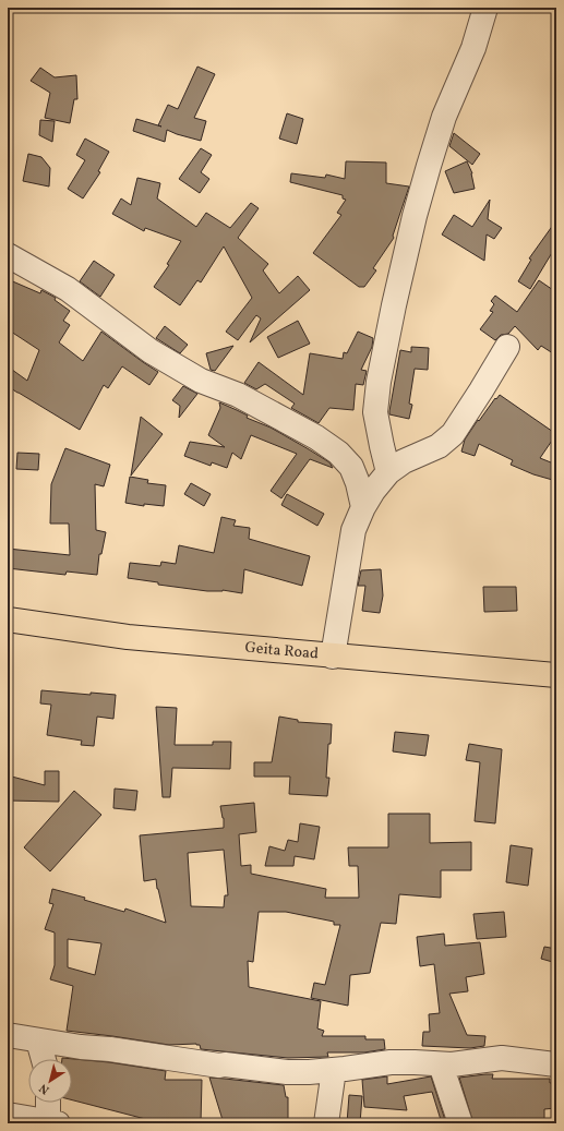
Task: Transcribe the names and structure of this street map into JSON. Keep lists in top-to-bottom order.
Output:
{
  "streets": {
    "highway": ["Geita Road"]
  },
  "north": "bottom left"
}
